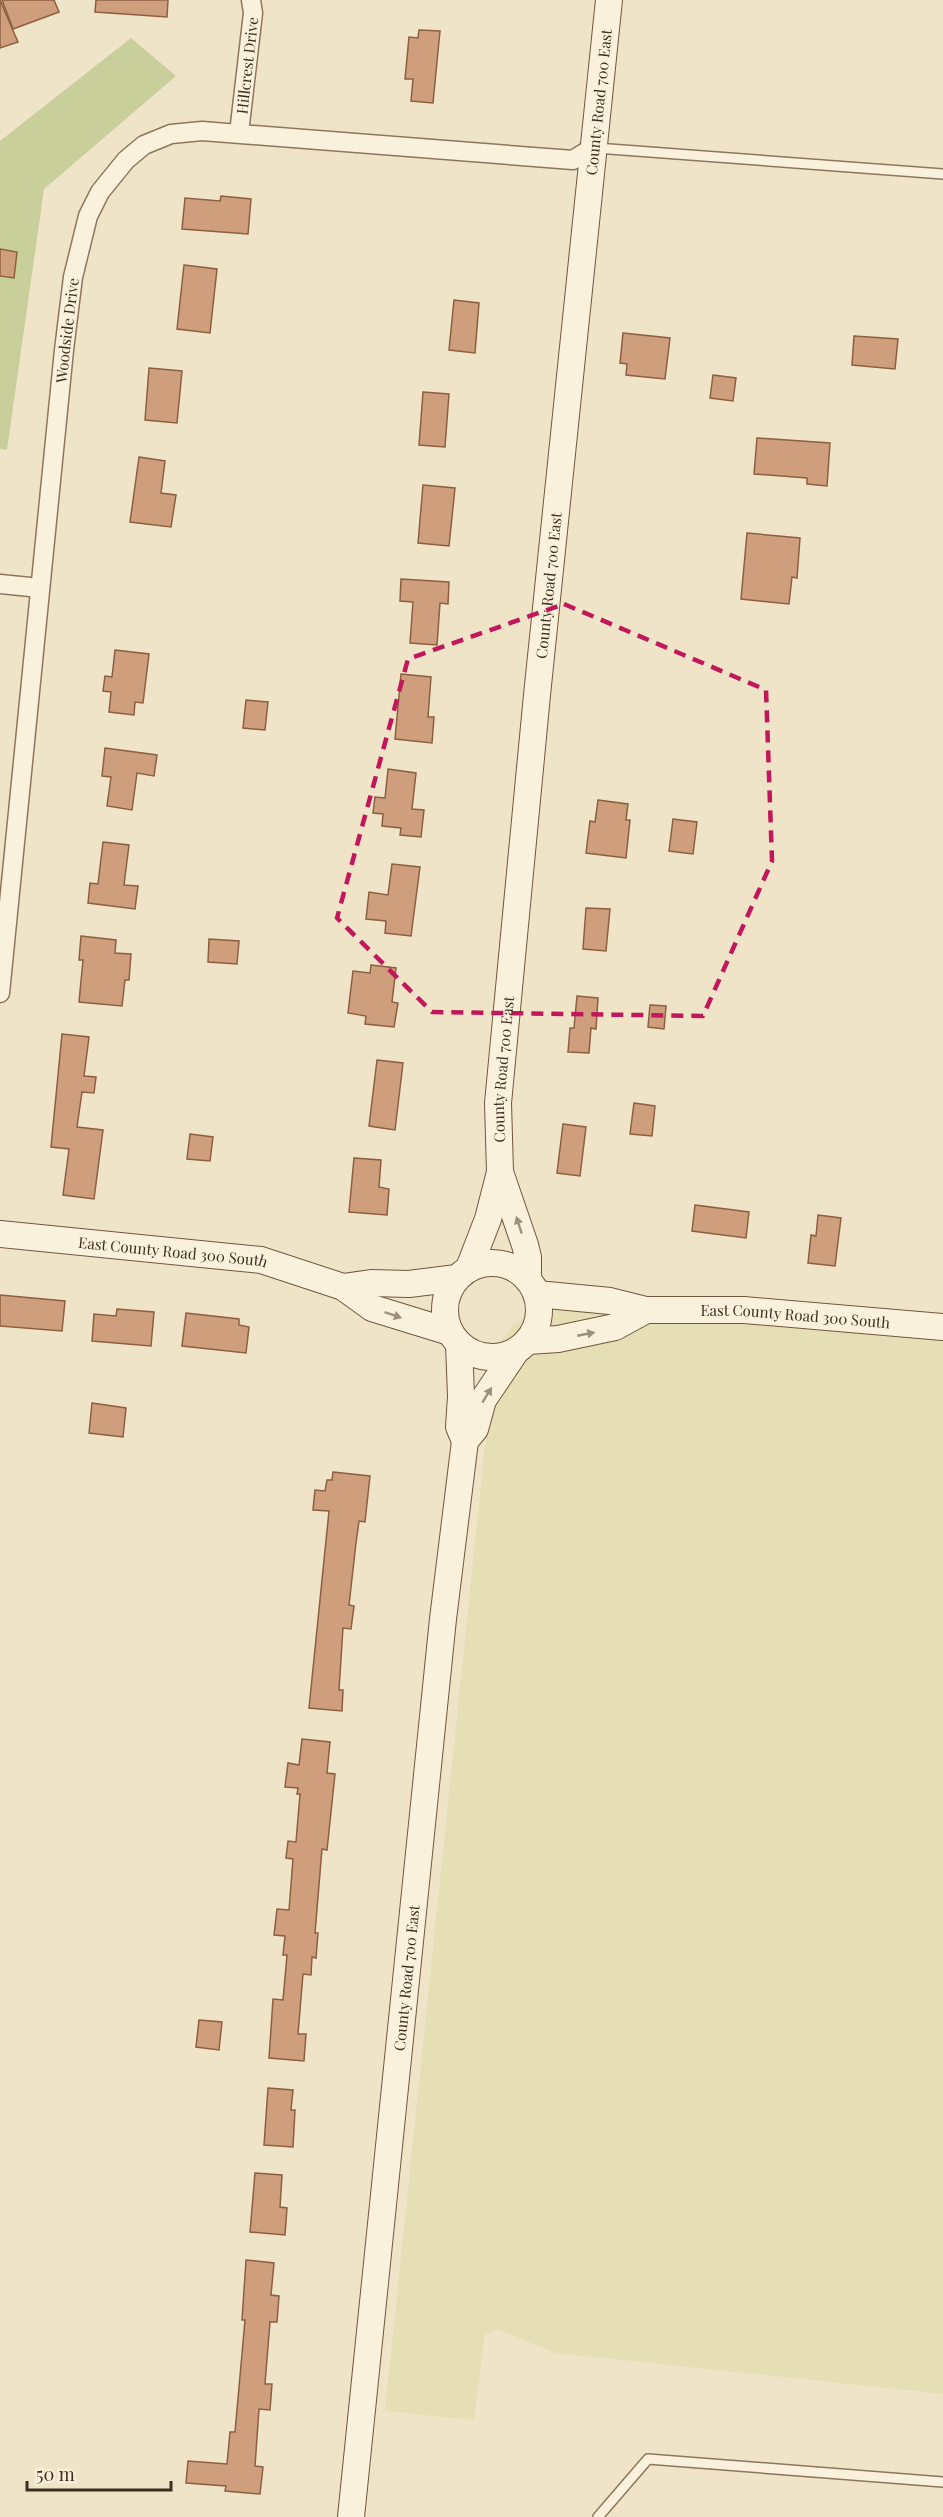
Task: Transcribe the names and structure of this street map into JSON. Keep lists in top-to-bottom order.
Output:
{
  "streets": {
    "main road": ["County Road 700 East", "East County Road 300 South"],
    "street": ["Hillcrest Drive", "Woodside Drive"]
  },
  "crossings": [
    ["Hillcrest Drive", "Woodside Drive"],
    ["County Road 700 East", "Woodside Drive"],
    ["County Road 700 East", "East County Road 300 South"]
  ],
  "scale_bar": "50 m"
}
